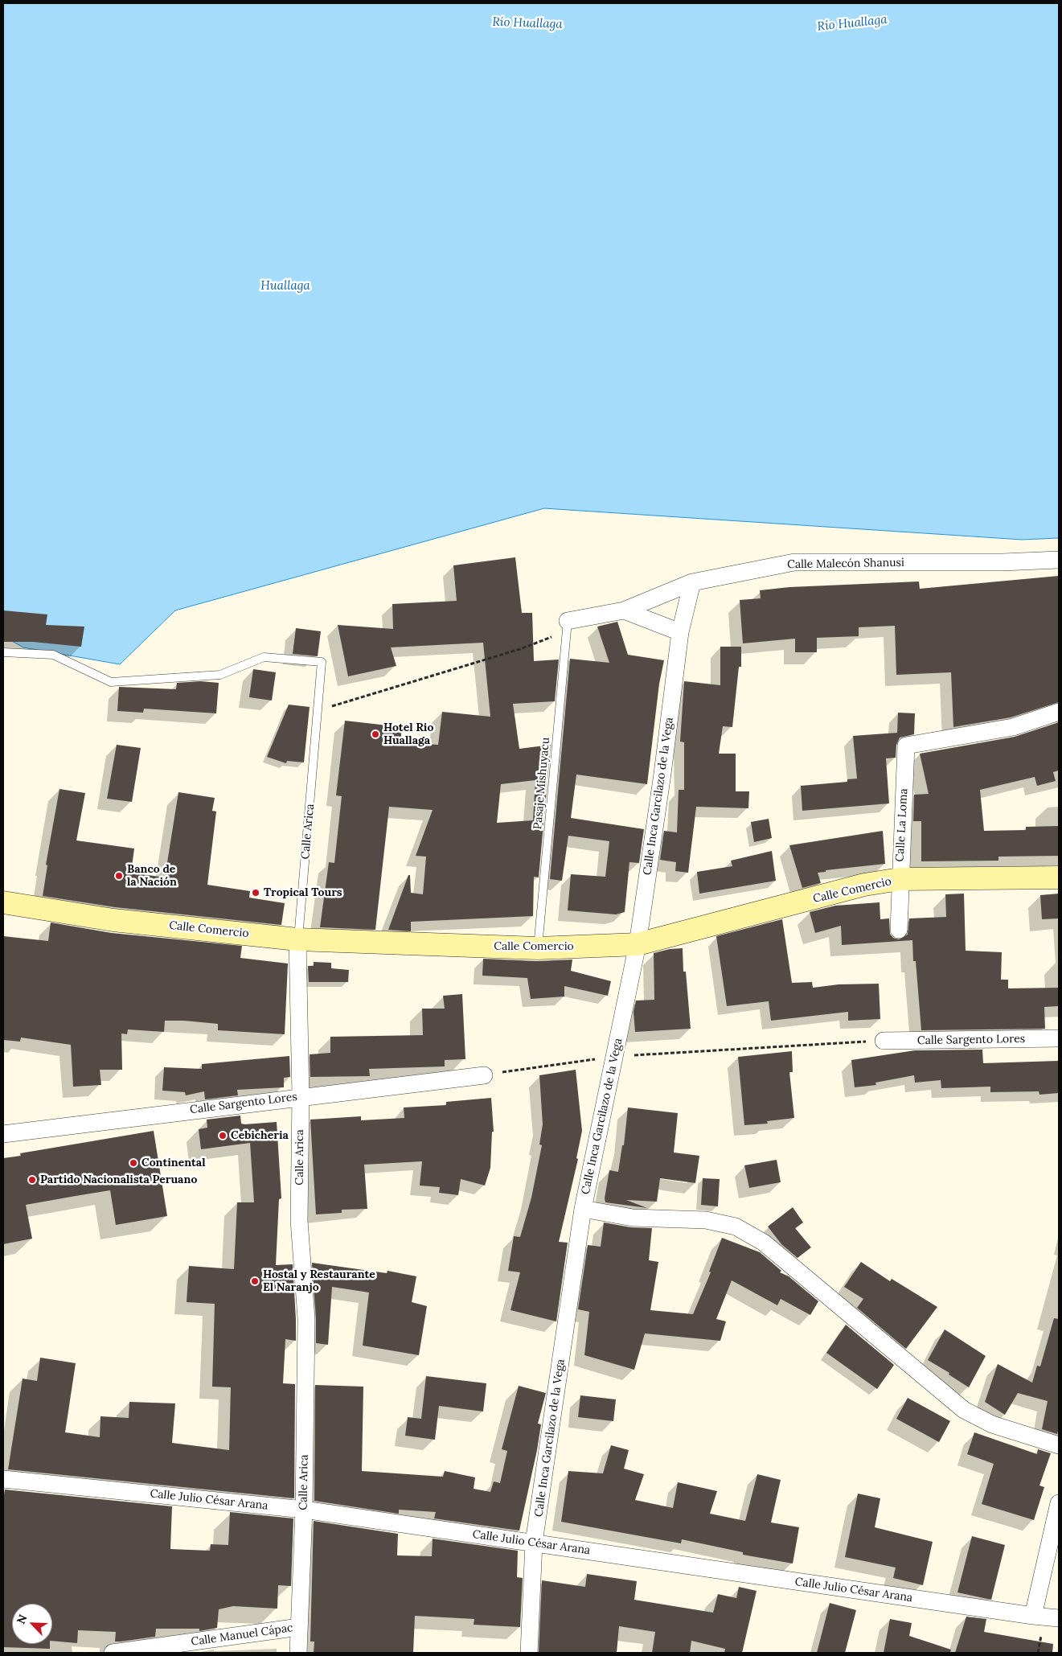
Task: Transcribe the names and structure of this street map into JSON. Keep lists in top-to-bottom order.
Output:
{
  "streets": {
    "street": [
      "Calle Malecón Shanusi",
      "Calle Inca Garcilazo de la Vega",
      "Calle La Loma",
      "Calle Arica",
      "Calle Comercio",
      "Calle Sargento Lores",
      "Calle Julio César Arana",
      "Calle Manuel Cápac"
    ],
    "lane": ["Pasaje Mishuyacu"]
  },
  "crossings": [
    ["Calle Malecón Shanusi", "Pasaje Mishuyacu"],
    ["Calle Malecón Shanusi", "Calle Inca Garcilazo de la Vega"],
    ["Pasaje Mishuyacu", "Calle Comercio"],
    ["Calle Inca Garcilazo de la Vega", "Calle Comercio"],
    ["Calle Inca Garcilazo de la Vega", "Calle Julio César Arana"],
    ["Calle La Loma", "Calle Comercio"],
    ["Calle Arica", "Calle Comercio"],
    ["Calle Arica", "Calle Sargento Lores"],
    ["Calle Arica", "Calle Julio César Arana"],
    ["Calle Arica", "Calle Manuel Cápac"]
  ],
  "water": ["Río Huallaga", "Huallaga"],
  "places": [
    "Hotel Rio Huallaga",
    "Banco de la Nación",
    "Tropical Tours",
    "Cebicheria",
    "Continental",
    "Partido Nacionalista Peruano",
    "Hostal y Restaurante El Naranjo"
  ],
  "north": "top left"
}
